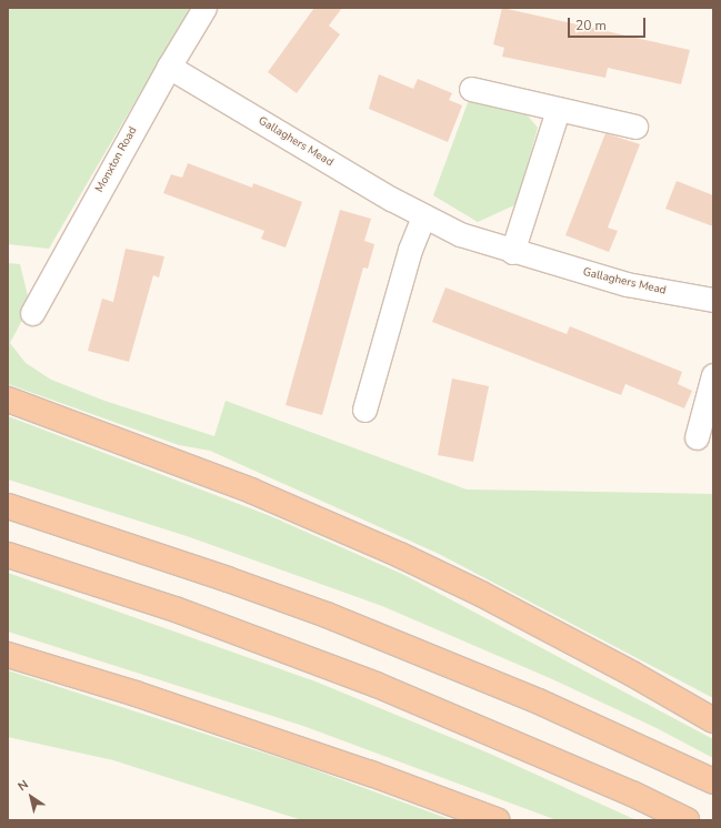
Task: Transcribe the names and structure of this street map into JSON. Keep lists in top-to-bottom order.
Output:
{
  "streets": {
    "street": ["Gallaghers Mead", "Monxton Road"]
  },
  "crossings": [
    ["Gallaghers Mead", "Monxton Road"]
  ],
  "scale_bar": "20 m",
  "north": "top left"
}
